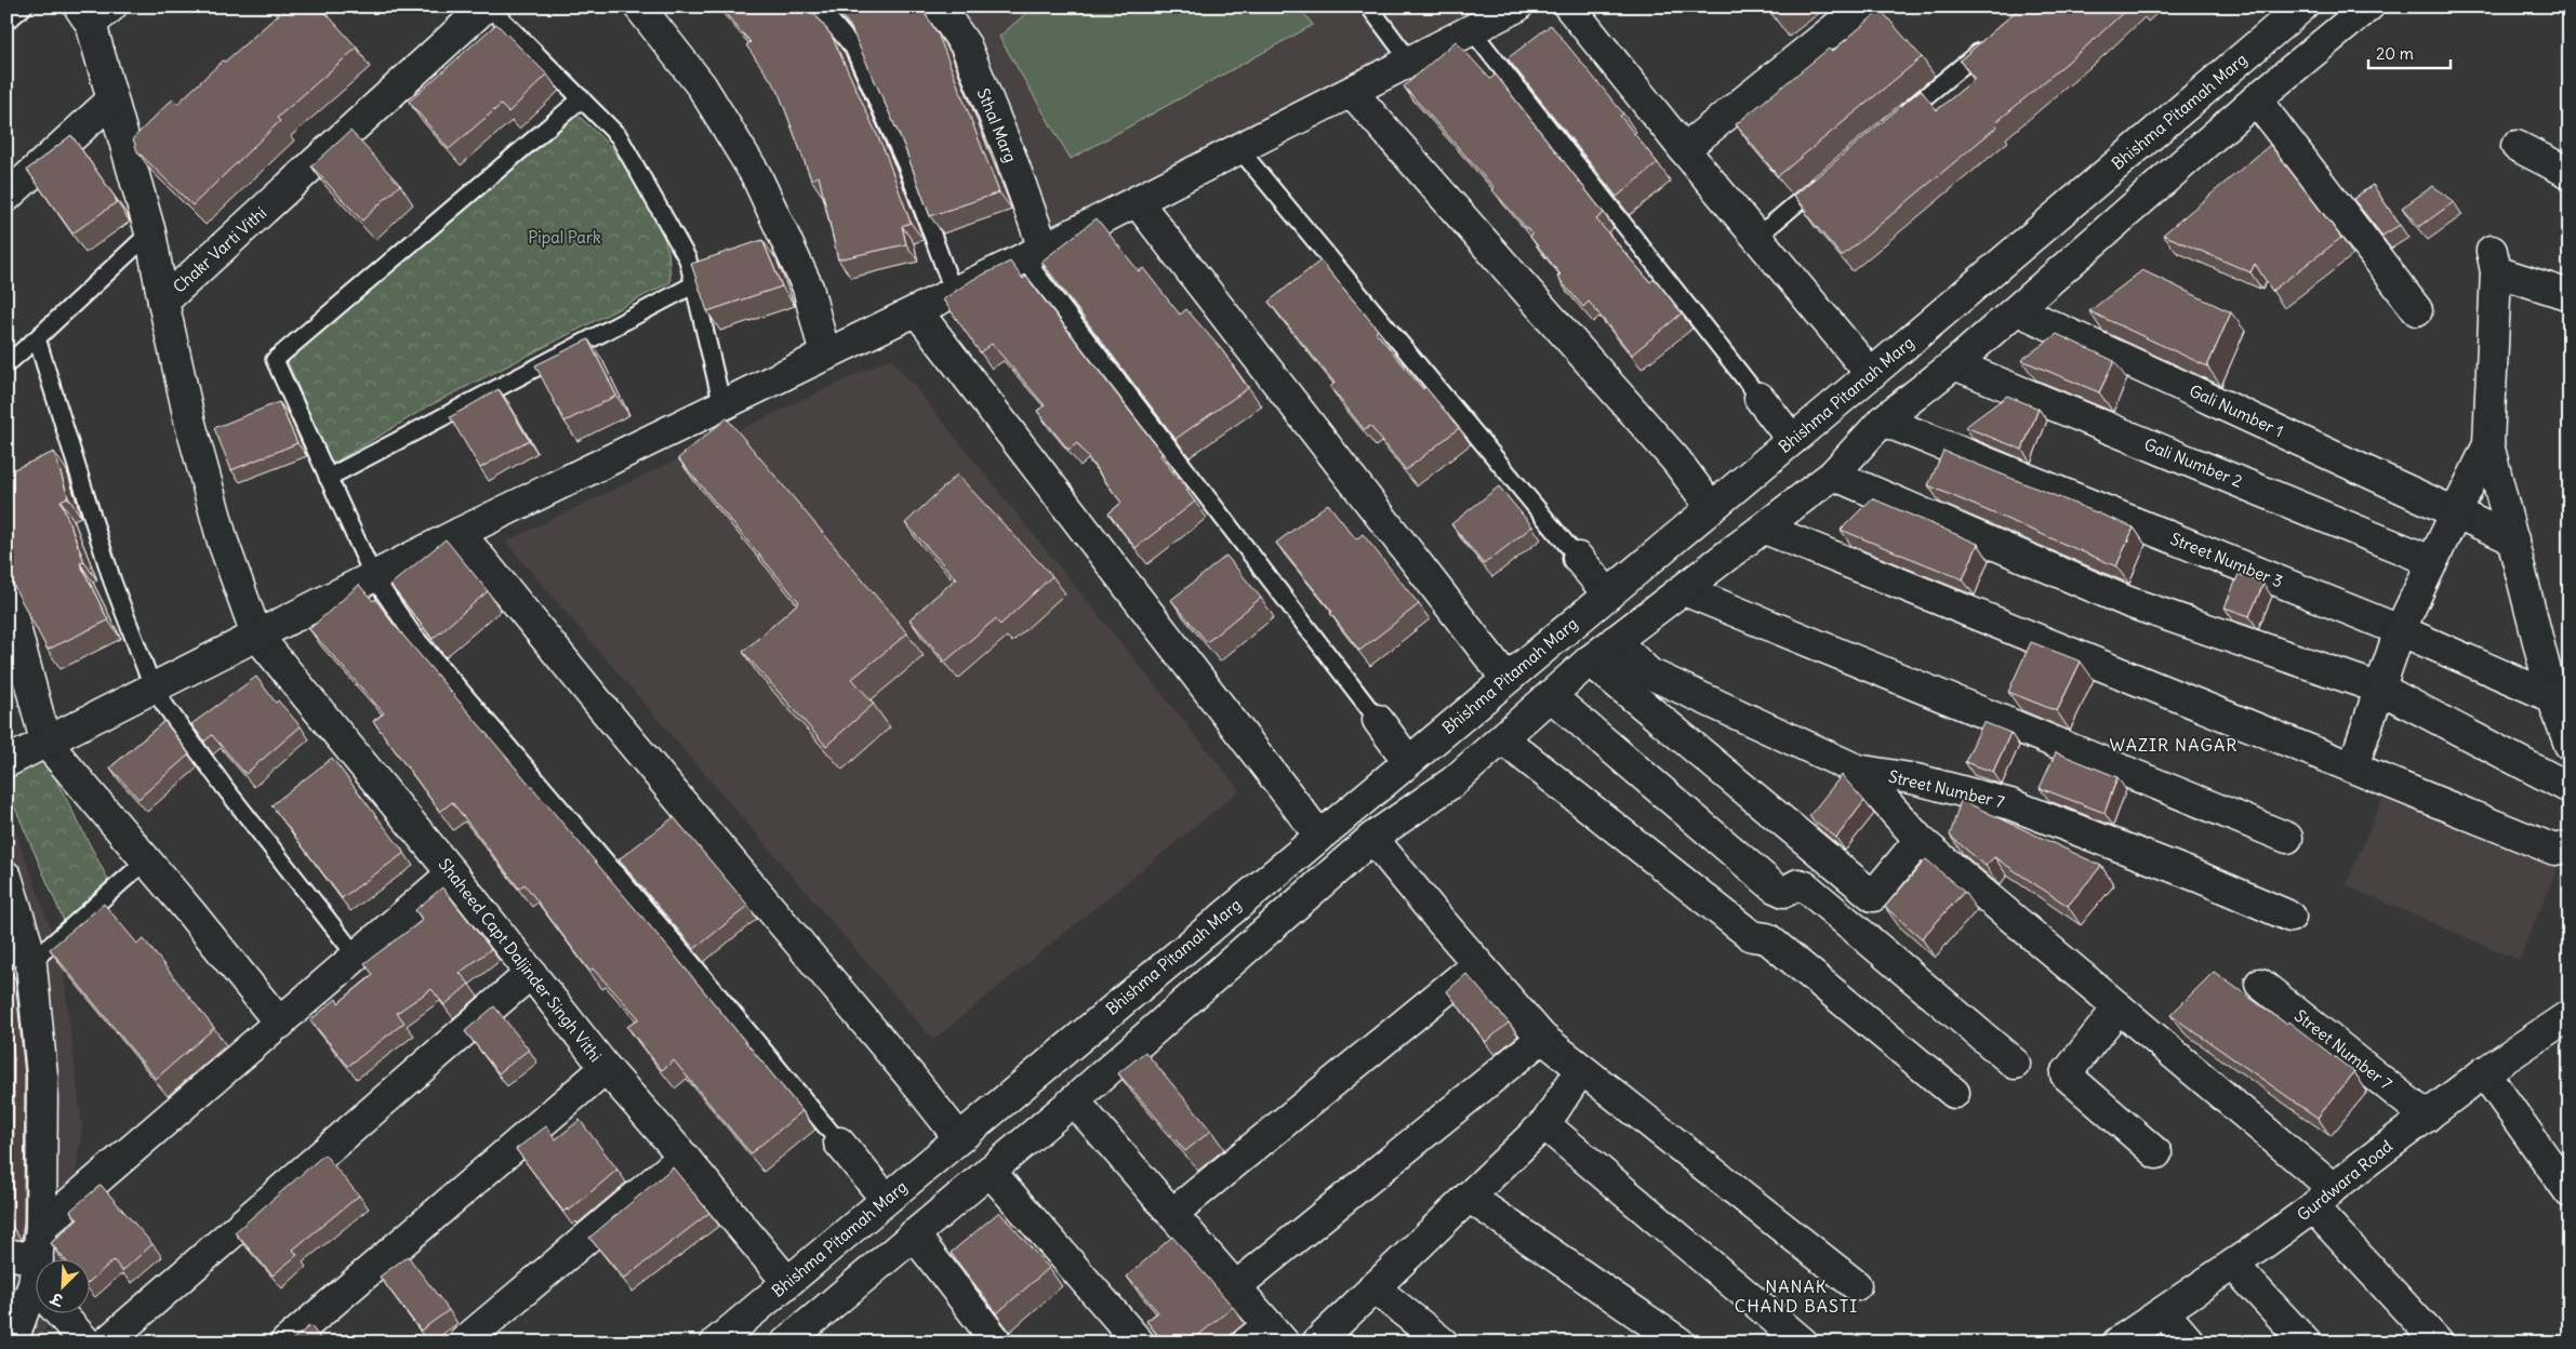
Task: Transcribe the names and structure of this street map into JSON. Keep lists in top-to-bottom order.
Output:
{
  "streets": {
    "street": [
      "Bhishma Pitamah Marg",
      "Sthal Marg",
      "Chakr Varti Vithi",
      "Gali Number 1",
      "Gali Number 2",
      "Street Number 3",
      "Street Number 7",
      "Shaheed Capt Daljinder Singh Vithi",
      "Gurdwara Road"
    ]
  },
  "crossings": [
    ["Bhishma Pitamah Marg", "Shaheed Capt Daljinder Singh Vithi"],
    ["Chakr Varti Vithi", "Shaheed Capt Daljinder Singh Vithi"],
    ["Street Number 7", "Gurdwara Road"]
  ],
  "districts": ["WAZIR NAGAR", "NANAK CHAND BASTI"],
  "parks": ["Pipal Park"],
  "scale_bar": "20 m",
  "north": "bottom left"
}
